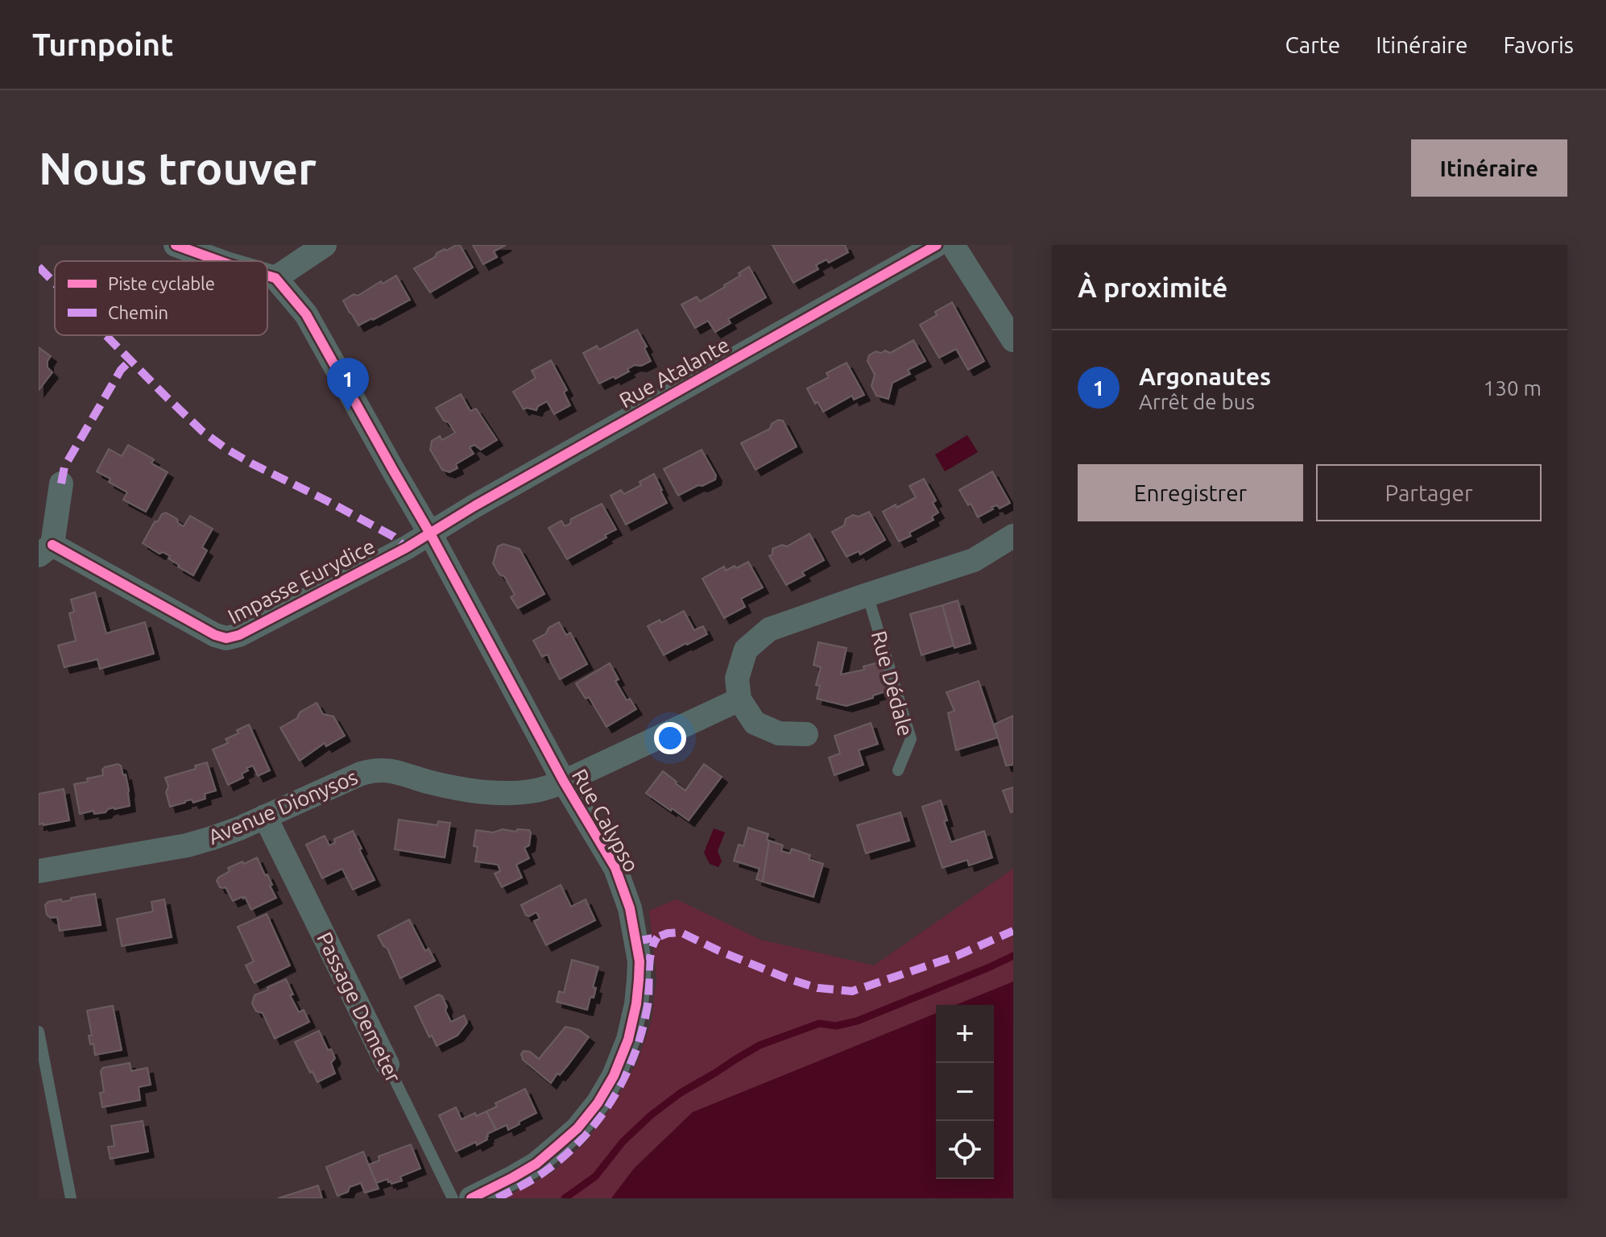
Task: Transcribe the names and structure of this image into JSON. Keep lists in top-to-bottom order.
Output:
{
  "streets": {
    "street": [
      "Rue Atalante",
      "Impasse Eurydice",
      "Avenue Dionysos",
      "Rue Calypso",
      "Passage Demeter"
    ],
    "lane": ["Rue Dédale"]
  },
  "crossings": [
    ["Rue Atalante", "Impasse Eurydice"],
    ["Rue Atalante", "Rue Calypso"],
    ["Impasse Eurydice", "Rue Calypso"],
    ["Avenue Dionysos", "Rue Calypso"],
    ["Avenue Dionysos", "Passage Demeter"]
  ],
  "legend": ["Piste cyclable", "Chemin"],
  "page": {
    "header": "Turnpoint",
    "nav": ["Carte", "Itinéraire", "Favoris"],
    "buttons": [
      "Itinéraire",
      ["Enregistrer", "Partager"]
    ],
    "title": "Nous trouver",
    "heading": "À proximité",
    "list": [
      {
        "mark": "1",
        "name": "Argonautes",
        "note": "Arrêt de bus",
        "value": "130 m"
      }
    ],
    "pins": "1",
    "map_buttons": ["+", "−"]
  }
}
